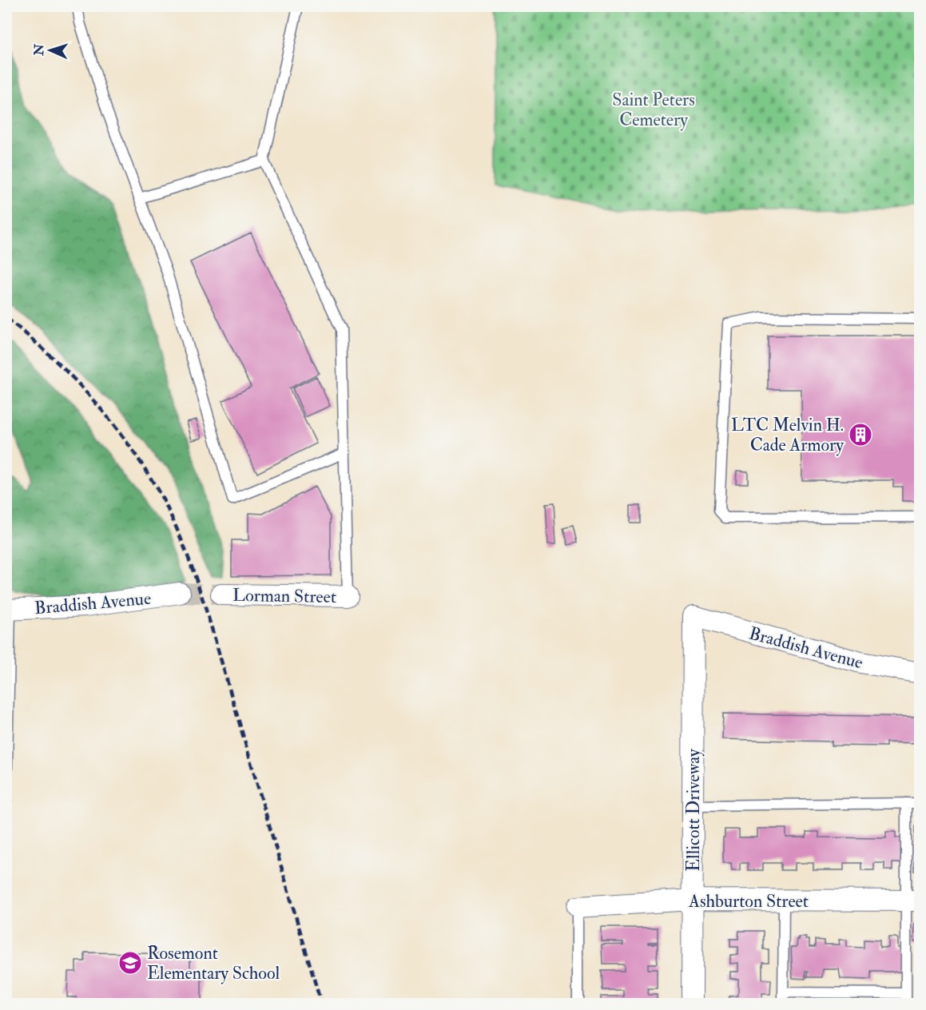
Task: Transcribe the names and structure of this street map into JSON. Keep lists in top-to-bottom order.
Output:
{
  "streets": {
    "street": [
      "Lorman Street",
      "Braddish Avenue",
      "Ellicott Driveway",
      "Ashburton Street"
    ]
  },
  "crossings": [
    ["Braddish Avenue", "Ellicott Driveway"],
    ["Ellicott Driveway", "Ashburton Street"]
  ],
  "parks": ["Saint Peters Cemetery"],
  "places": {
    "building": ["LTC Melvin H. Cade Armory"],
    "school or university": ["Rosemont Elementary School"]
  },
  "north": "left"
}
